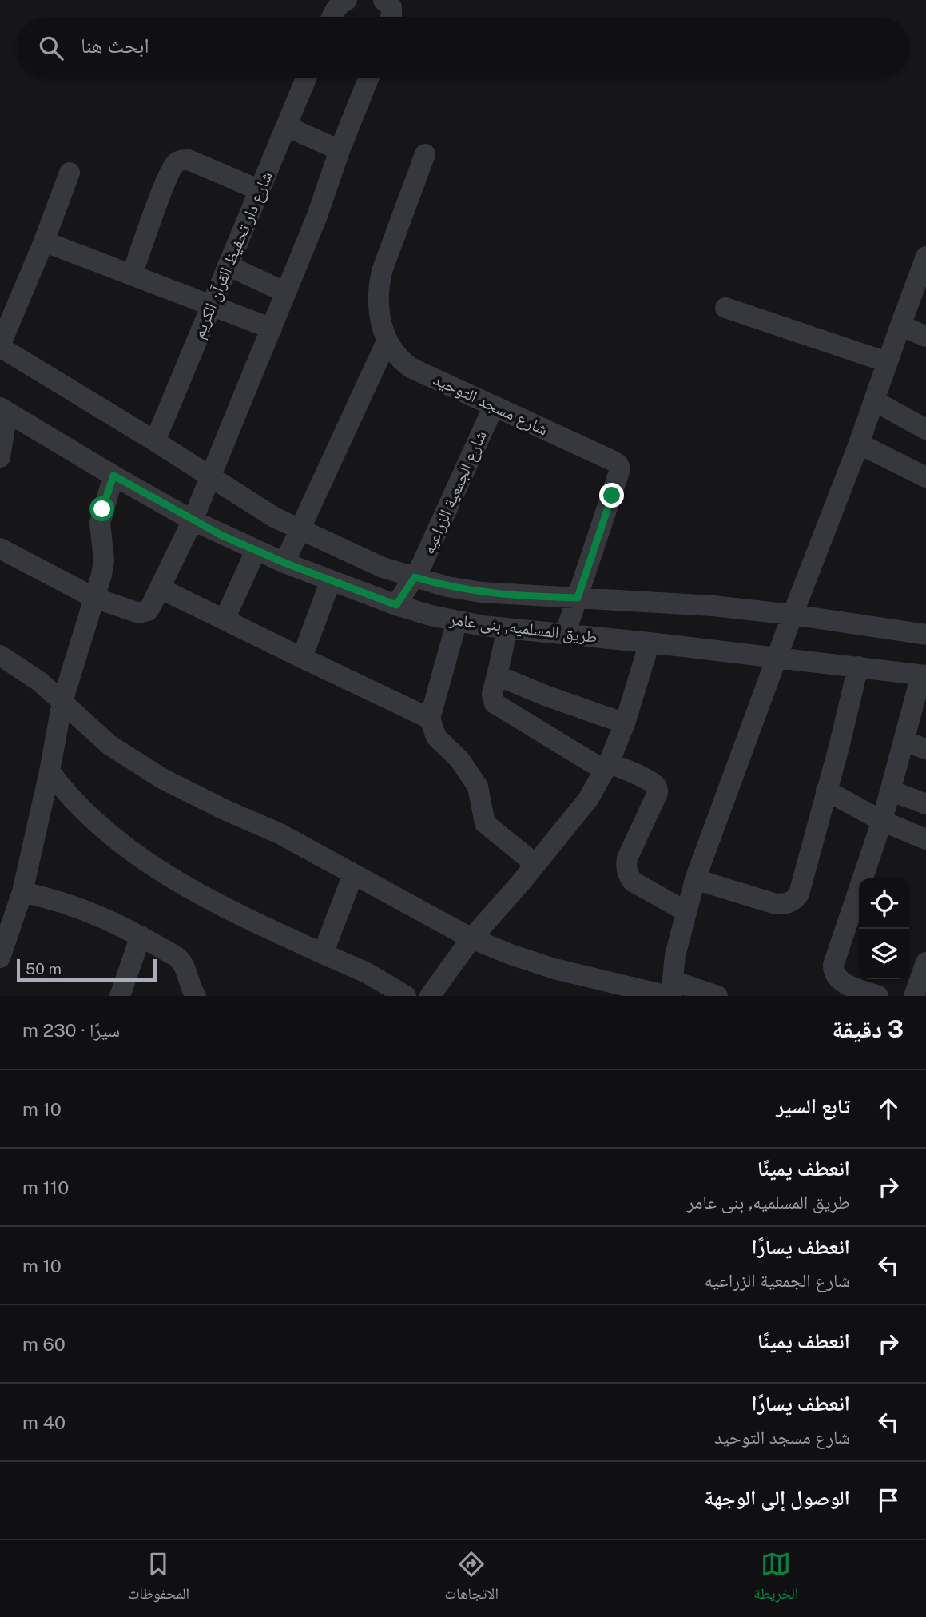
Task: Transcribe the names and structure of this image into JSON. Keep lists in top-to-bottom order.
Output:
{
  "streets": {
    "street": [
      "شارع دار تحفيظ القرآن الكريم",
      "شارع مسجد التوحيد",
      "شارع الجمعية الزراعيه",
      "طريق المسلميه, بنى عامر"
    ]
  },
  "crossings": [
    ["شارع مسجد التوحيد", "شارع الجمعية الزراعيه"],
    ["شارع مسجد التوحيد", "طريق المسلميه, بنى عامر"],
    ["شارع الجمعية الزراعيه", "طريق المسلميه, بنى عامر"]
  ],
  "scale_bar": "50 m",
  "page": {
    "search": "ابحث هنا",
    "scale": "50 m",
    "heading": ["3 دقيقة", "سيرًا · 230 m"],
    "list": [
      ["تابع السير", "10 m"],
      ["انعطف يمينًا", "طريق المسلميه, بنى عامر", "110 m"],
      ["انعطف يسارًا", "شارع الجمعية الزراعيه", "10 m"],
      ["انعطف يمينًا", "60 m"],
      ["انعطف يسارًا", "شارع مسجد التوحيد", "40 m"],
      "الوصول إلى الوجهة"
    ],
    "nav": ["الخريطة", "الاتجاهات", "المحفوظات"]
  }
}
